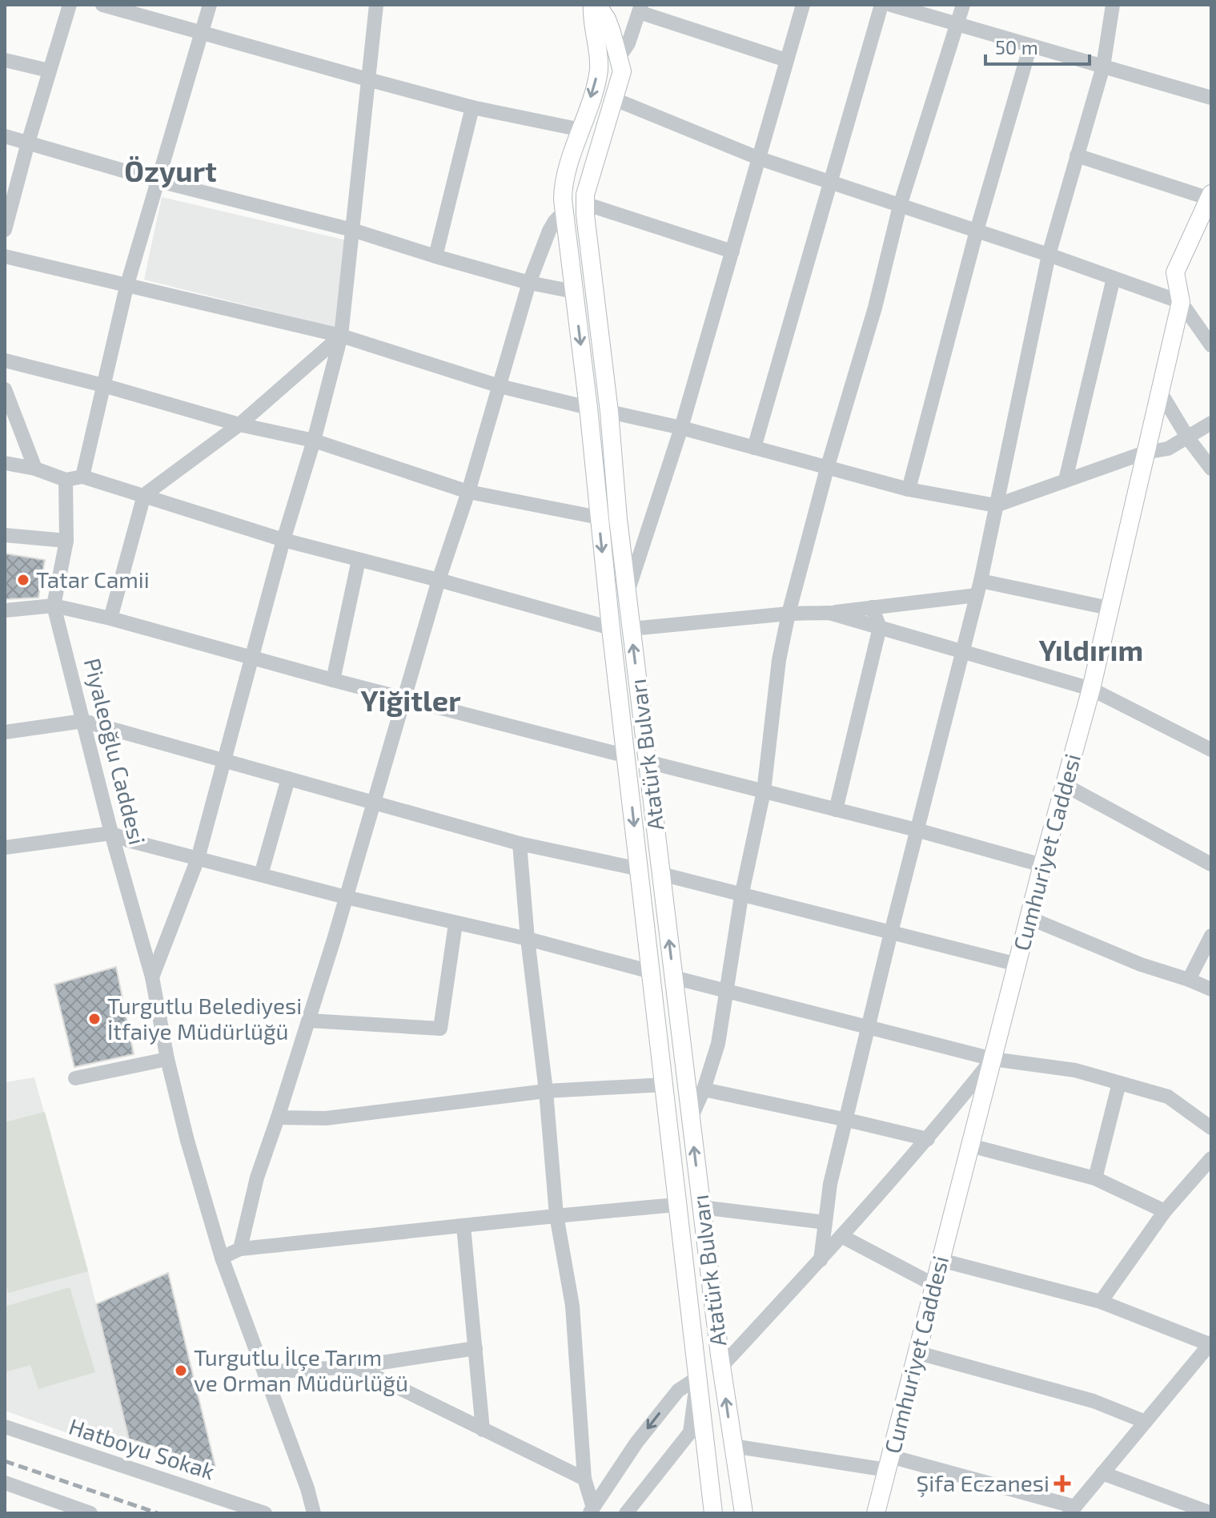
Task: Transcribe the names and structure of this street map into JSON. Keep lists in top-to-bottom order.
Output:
{
  "streets": {
    "main road": ["Atatürk Bulvarı", "Cumhuriyet Caddesi"],
    "street": ["Piyaleoğlu Caddesi", "Hatboyu Sokak"]
  },
  "districts": ["Özyurt", "Yıldırım", "Yiğitler"],
  "places": {
    "other": ["Tatar Camii", "Turgutlu Belediyesi İtfaiye Müdürlüğü", "Turgutlu İlçe Tarım ve Orman Müdürlüğü"],
    "health": ["Şifa Eczanesi"]
  },
  "scale_bar": "50 m"
}
